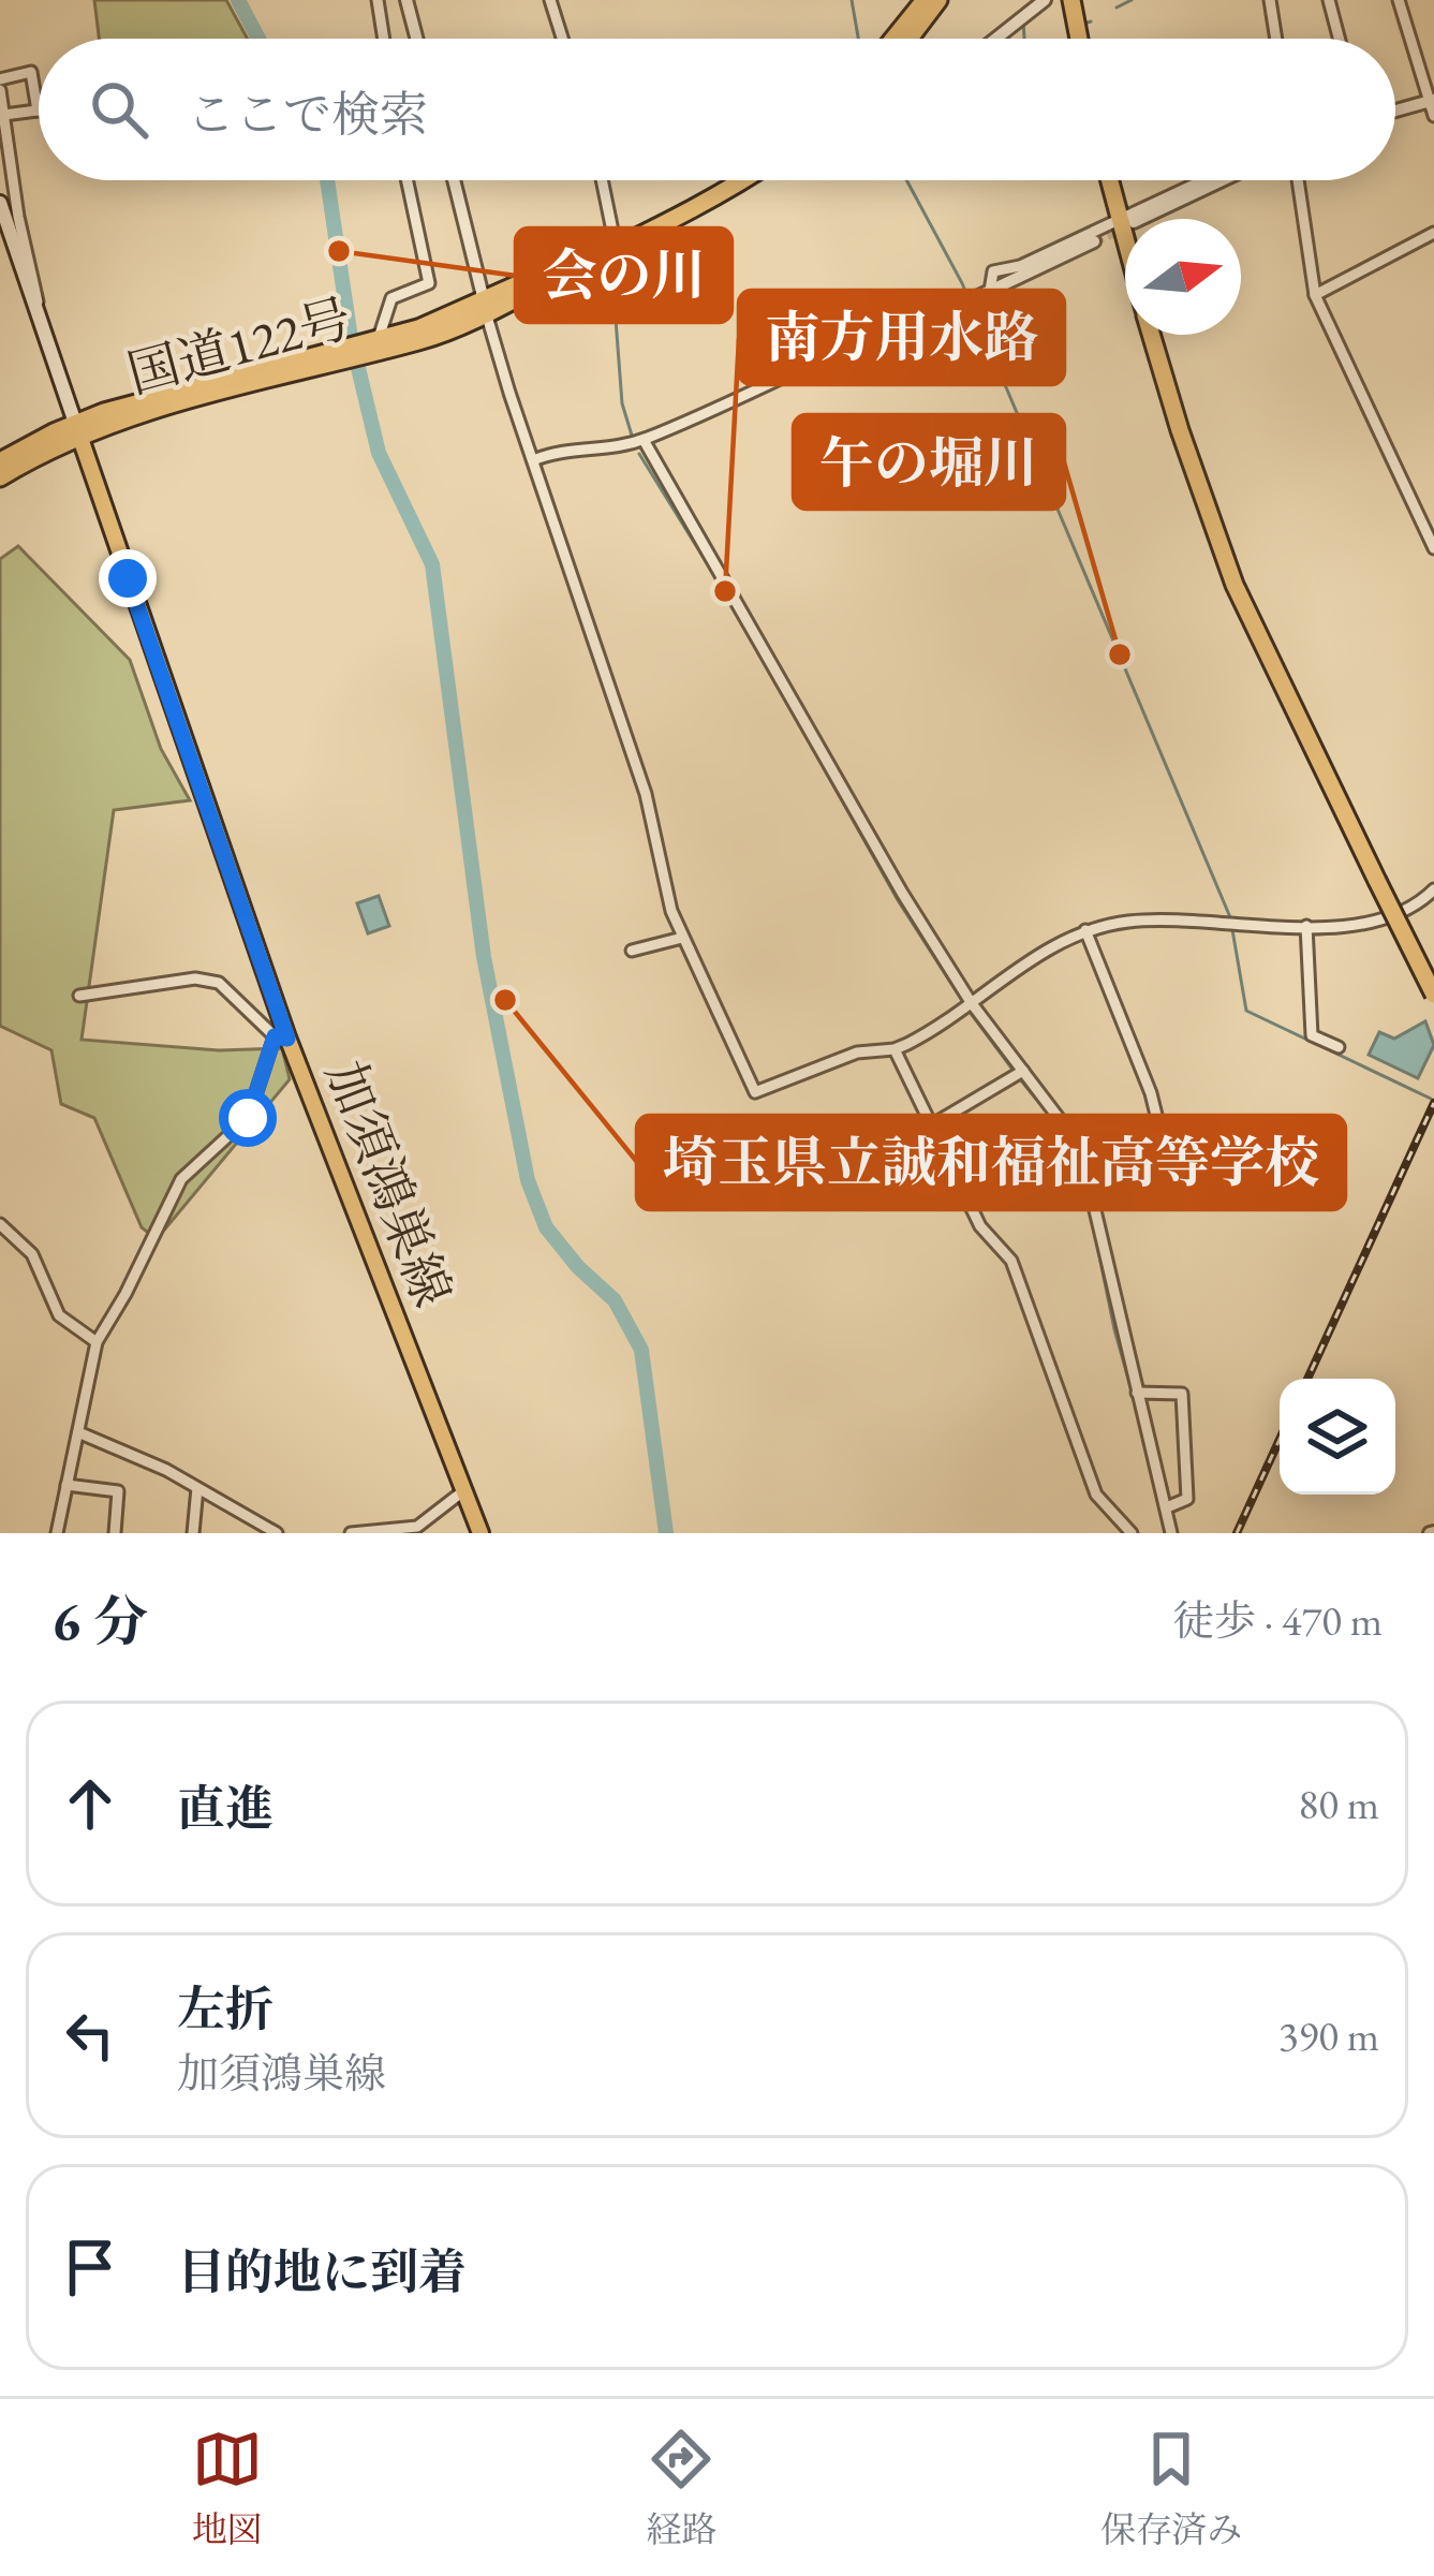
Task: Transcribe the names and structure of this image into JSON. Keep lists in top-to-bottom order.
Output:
{
  "streets": {
    "highway": ["国道122号"],
    "main road": ["加須鴻巣線"]
  },
  "crossings": [
    ["国道122号", "加須鴻巣線"]
  ],
  "places": [
    "会の川",
    "南方用水路",
    "午の堀川",
    "埼玉県立誠和福祉高等学校"
  ],
  "north": "right",
  "page": {
    "search": "ここで検索",
    "heading": ["6 分", "徒歩 · 470 m"],
    "list": [
      ["直進", "80 m"],
      ["左折", "加須鴻巣線", "390 m"],
      "目的地に到着"
    ],
    "nav": ["地図", "経路", "保存済み"]
  }
}
